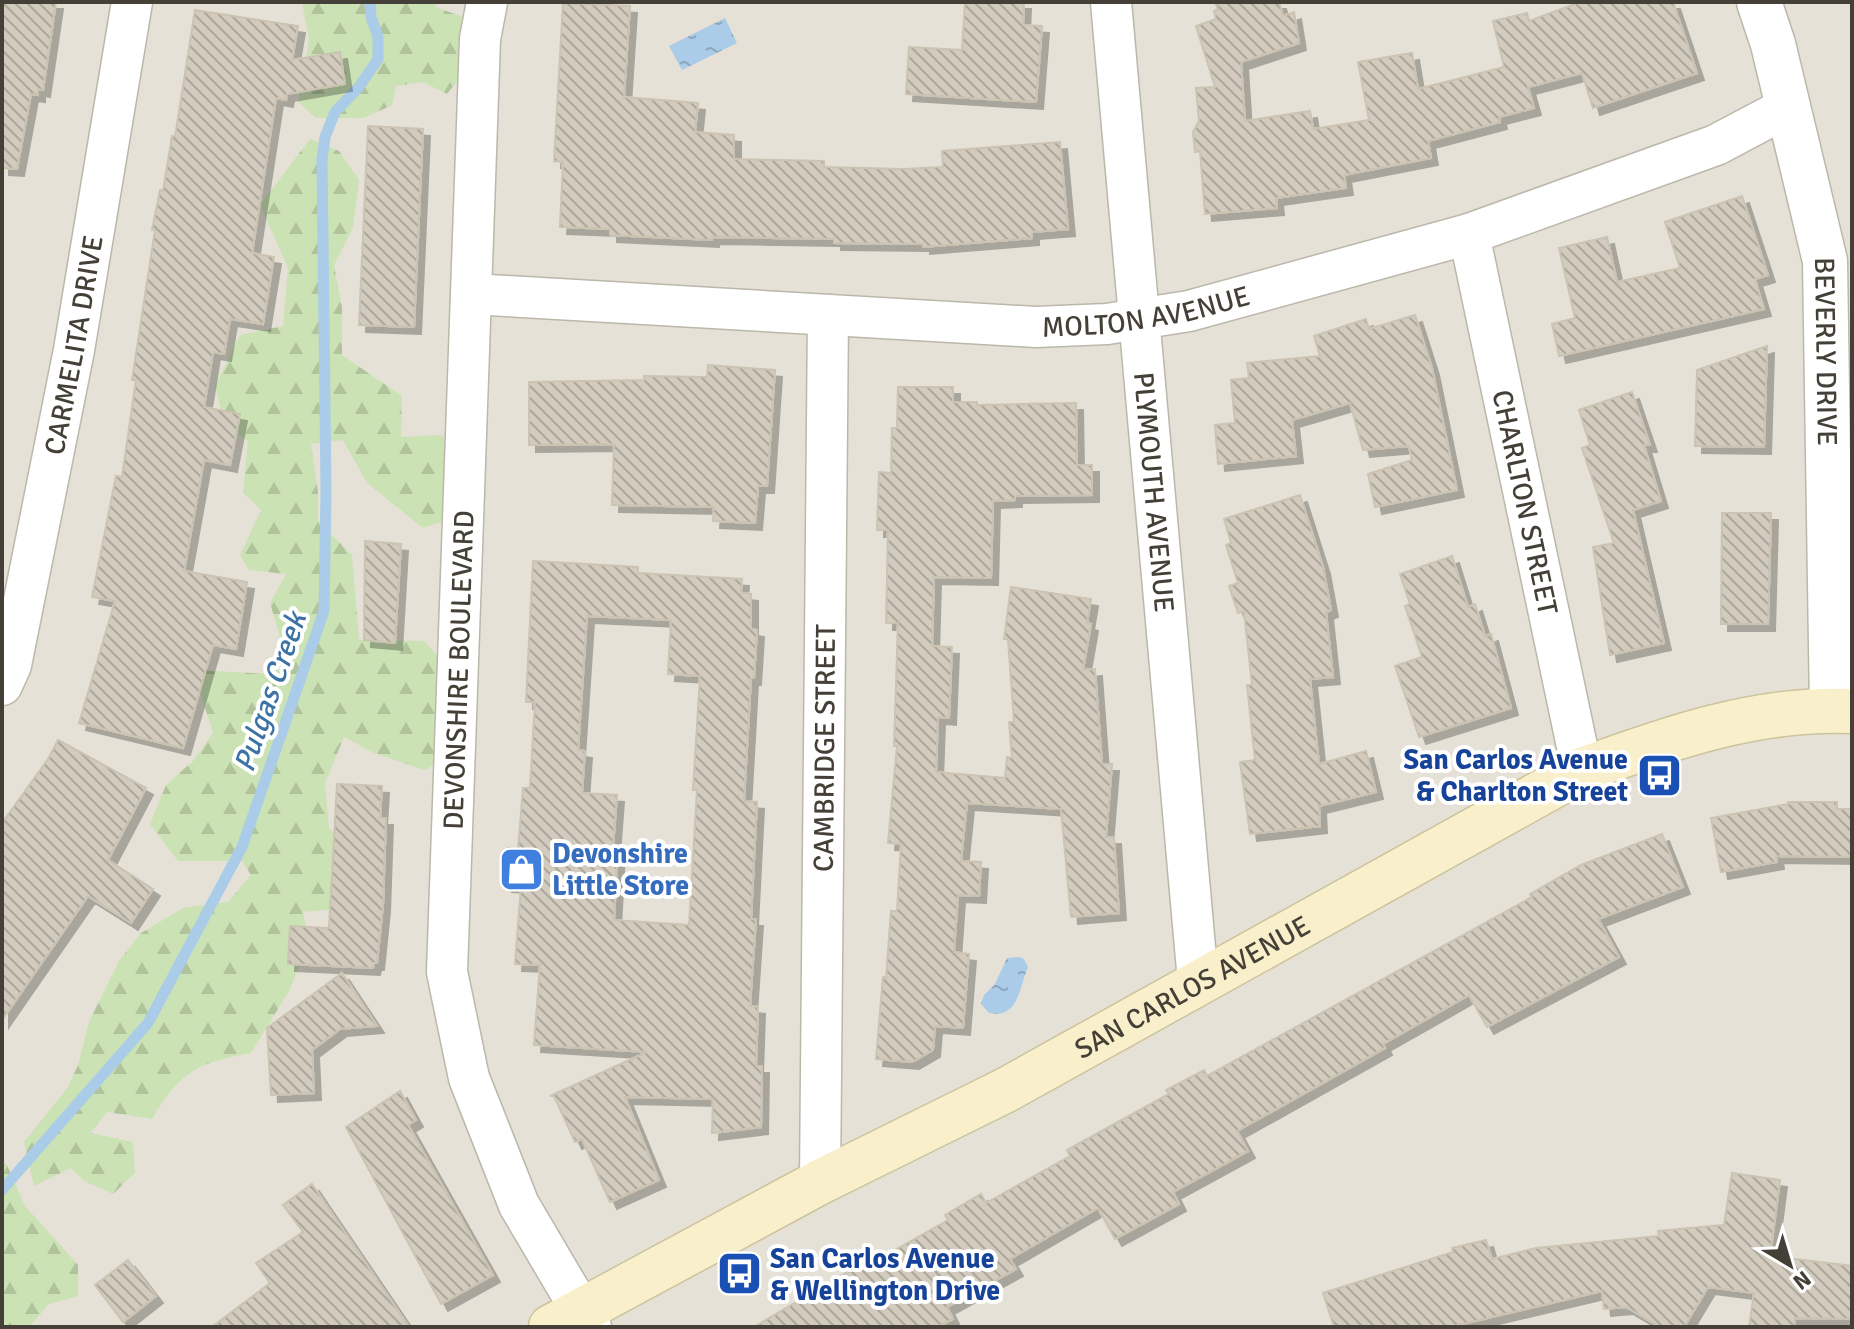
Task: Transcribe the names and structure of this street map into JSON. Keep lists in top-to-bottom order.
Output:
{
  "streets": {
    "main road": ["SAN CARLOS AVENUE"],
    "street": [
      "MOLTON AVENUE",
      "CARMELITA DRIVE",
      "BEVERLY DRIVE",
      "PLYMOUTH AVENUE",
      "CHARLTON STREET",
      "DEVONSHIRE BOULEVARD",
      "CAMBRIDGE STREET"
    ]
  },
  "crossings": [
    ["MOLTON AVENUE", "BEVERLY DRIVE"],
    ["MOLTON AVENUE", "PLYMOUTH AVENUE"],
    ["MOLTON AVENUE", "CHARLTON STREET"],
    ["MOLTON AVENUE", "DEVONSHIRE BOULEVARD"],
    ["MOLTON AVENUE", "CAMBRIDGE STREET"],
    ["BEVERLY DRIVE", "SAN CARLOS AVENUE"],
    ["PLYMOUTH AVENUE", "SAN CARLOS AVENUE"],
    ["CHARLTON STREET", "SAN CARLOS AVENUE"],
    ["DEVONSHIRE BOULEVARD", "SAN CARLOS AVENUE"],
    ["CAMBRIDGE STREET", "SAN CARLOS AVENUE"]
  ],
  "water": ["Pulgas Creek"],
  "places": {
    "bus stop": ["San Carlos Avenue & Charlton Street", "San Carlos Avenue & Wellington Drive"],
    "shop": ["Devonshire Little Store"]
  },
  "north": "bottom right"
}
